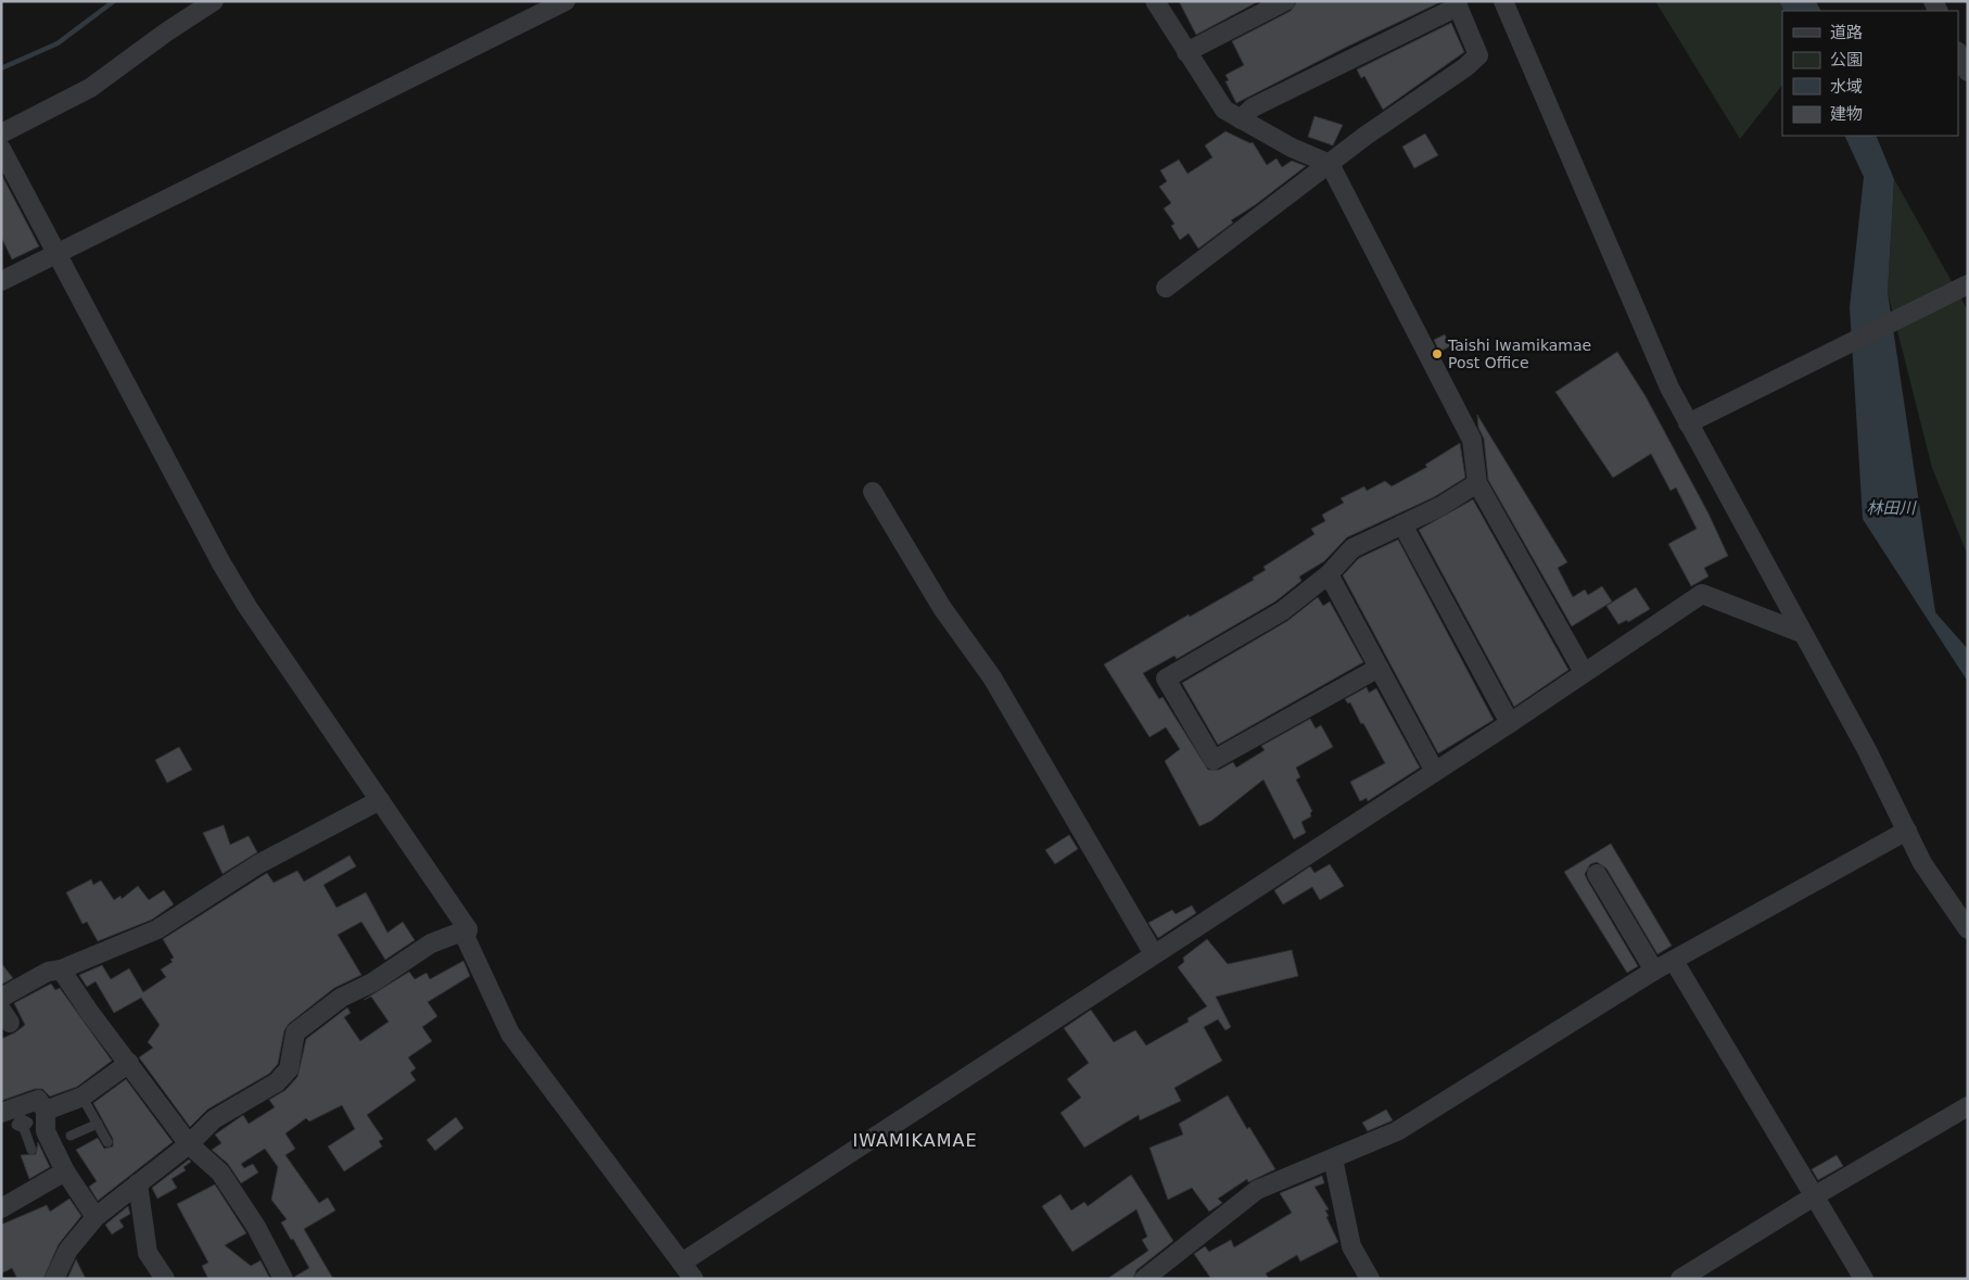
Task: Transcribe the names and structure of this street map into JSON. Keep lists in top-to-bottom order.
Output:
{
  "districts": ["IWAMIKAMAE"],
  "water": ["林田川"],
  "places": ["Taishi Iwamikamae Post Office"],
  "legend": [
    "道路",
    "公園",
    "水域",
    "建物"
  ]
}
